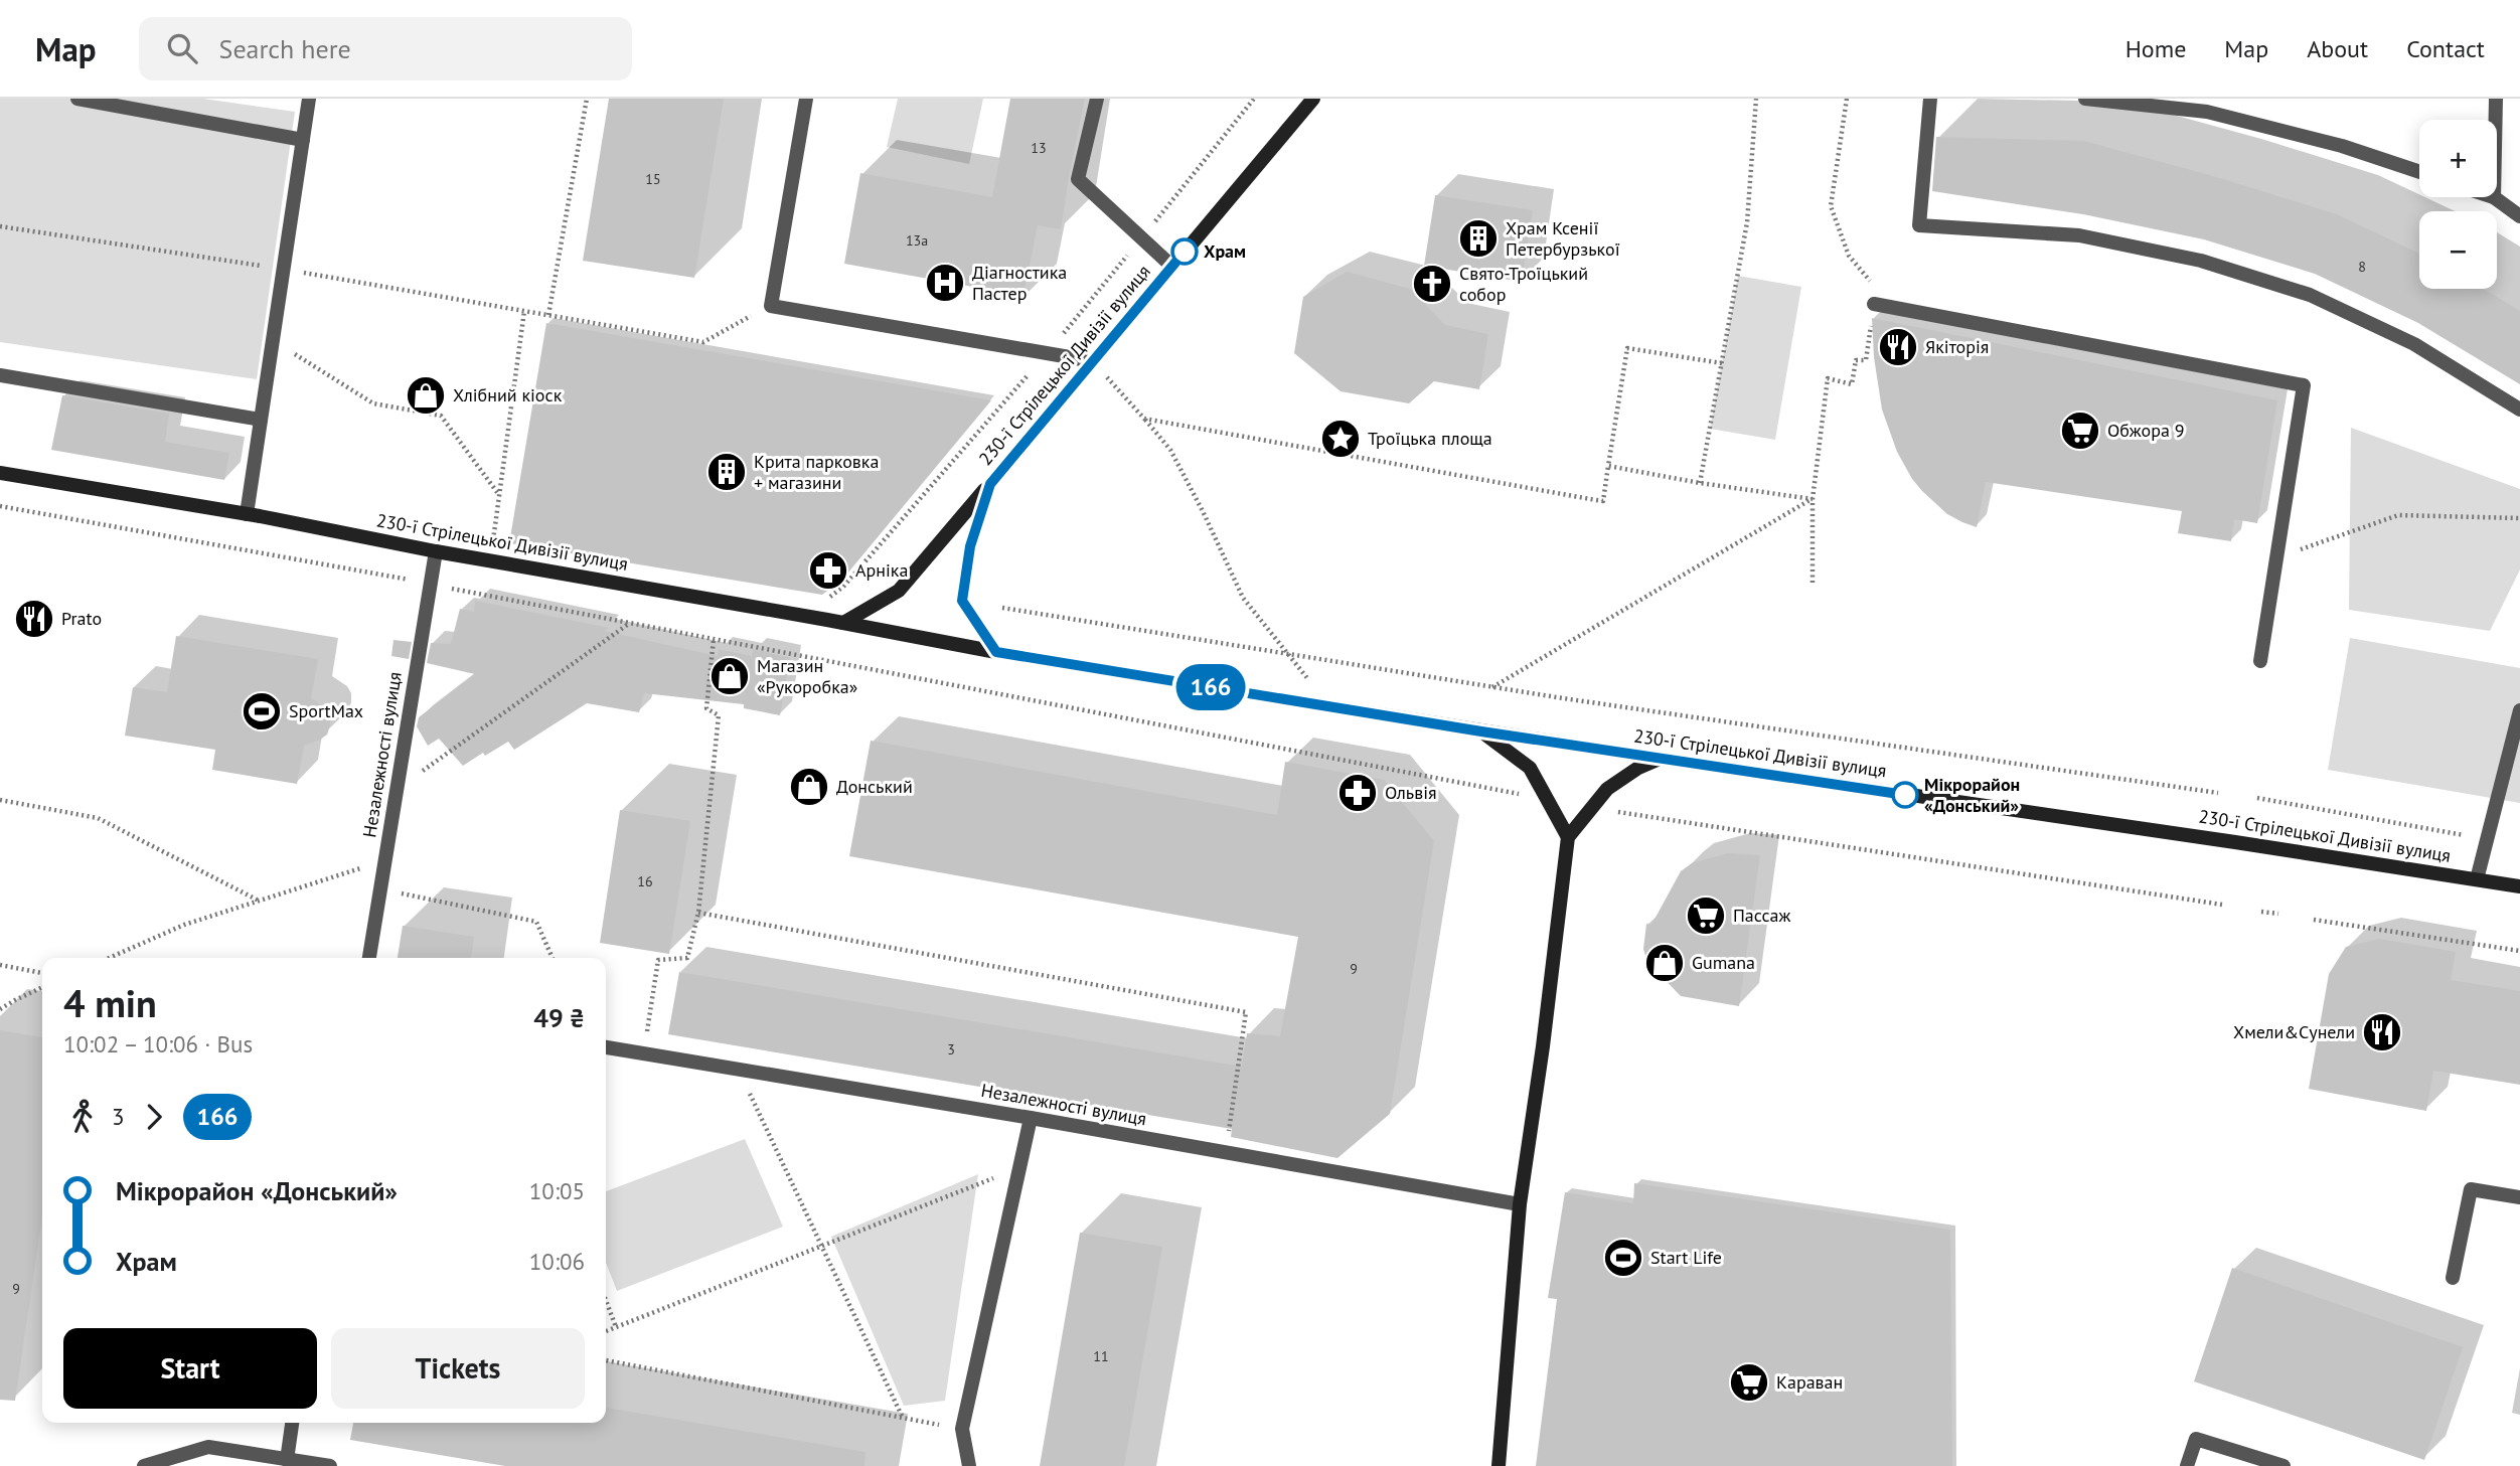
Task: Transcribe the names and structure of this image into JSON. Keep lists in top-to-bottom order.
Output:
{
  "streets": {
    "street": ["230-ї Стрілецької Дивізії вулиця", "Незалежності вулиця"]
  },
  "crossings": [
    ["230-ї Стрілецької Дивізії вулиця", "Незалежності вулиця"]
  ],
  "places": {
    "building": ["Храм Ксенії Петербурзької", "Крита парковка + магазини"],
    "other": ["Храм", "Мікрорайон «Донський»"],
    "hospital": ["Діагностика Пастер"],
    "church": ["Свято-Троїцький собор"],
    "restaurant": ["Якіторія", "Prato", "Хмели&Сунели"],
    "shop": [
      "Хлібний кіоск",
      "Магазин «Рукоробка»",
      "Донський",
      "Gumana"
    ],
    "supermarket": ["Обжора 9", "Пассаж", "Караван"],
    "place": ["Троїцька площа"],
    "pharmacy": ["Арніка", "Ольвія"],
    "sports": ["SportMax", "Start Life"]
  },
  "lines": ["bus line 166"],
  "house_numbers": [
    "13",
    "15",
    "13а",
    "8",
    "16",
    "9",
    "3",
    "9",
    "11"
  ],
  "page": {
    "header": "Map",
    "search": "Search here",
    "nav": [
      "Home",
      "Map",
      "About",
      "Contact"
    ],
    "on_map": "166",
    "map_buttons": ["+", "−"],
    "heading": ["4 min", "10:02 – 10:06 · Bus", "49 ₴"],
    "legs": ["3", "166"],
    "list": [
      {
        "name": "Мікрорайон «Донський»",
        "value": "10:05"
      },
      {
        "name": "Храм",
        "value": "10:06"
      }
    ],
    "buttons": ["Start", "Tickets"]
  }
}
